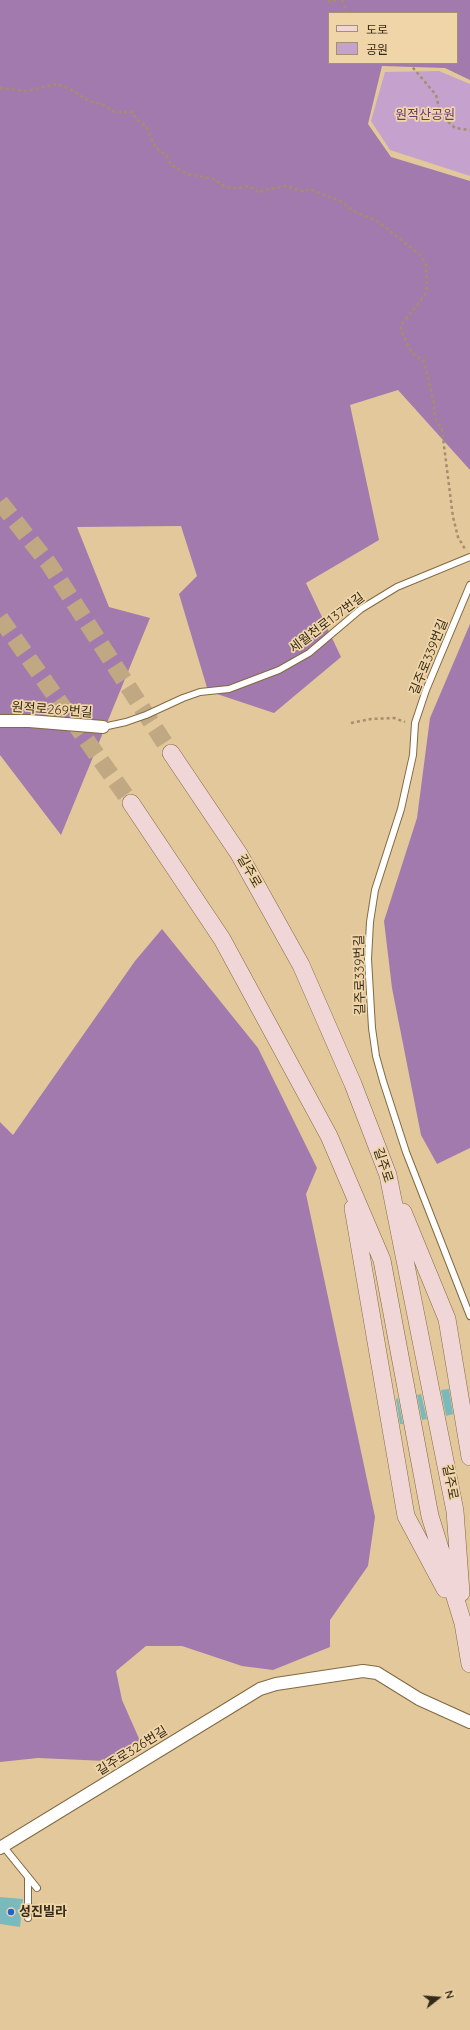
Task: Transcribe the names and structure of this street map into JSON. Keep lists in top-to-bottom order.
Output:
{
  "streets": {
    "main road": ["길주로"],
    "street": ["원적로269번길", "길주로326번길"],
    "lane": ["세월천로137번길", "길주로339번길"]
  },
  "crossings": [
    ["세월천로137번길", "원적로269번길"]
  ],
  "parks": ["원적산공원"],
  "places": ["성진빌라"],
  "legend": ["도로", "공원"],
  "north": "right"
}
